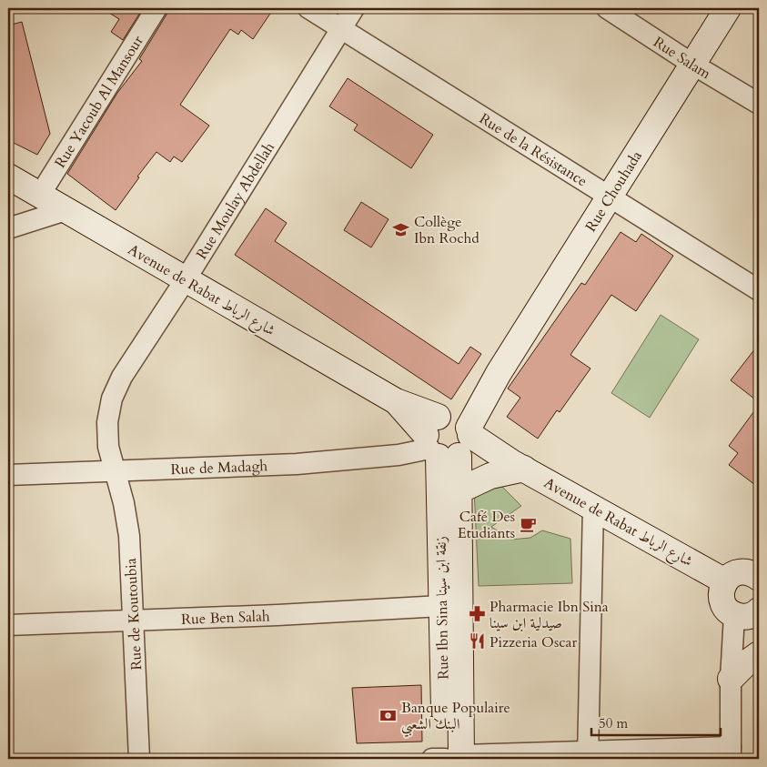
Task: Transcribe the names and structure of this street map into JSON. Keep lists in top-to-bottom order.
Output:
{
  "streets": {
    "street": [
      "Rue Salam",
      "Rue Yacoub Al Mansour",
      "Rue de la Résistance",
      "Rue Chouhada",
      "Rue Moulay Abdellah",
      "Avenue de Rabat شارع الرباط",
      "Rue de Madagh",
      "Rue Ibn Sina زنقة ابن سينا",
      "Rue de Koutoubia",
      "Rue Ben Salah"
    ]
  },
  "crossings": [
    ["Rue Salam", "Rue Chouhada"],
    ["Rue Yacoub Al Mansour", "Avenue de Rabat شارع الرباط"],
    ["Rue de la Résistance", "Rue Chouhada"],
    ["Rue de la Résistance", "Rue Moulay Abdellah"],
    ["Rue Chouhada", "Avenue de Rabat شارع الرباط"],
    ["Rue Chouhada", "Rue de Madagh"],
    ["Rue Chouhada", "Rue Ibn Sina زنقة ابن سينا"],
    ["Rue Moulay Abdellah", "Avenue de Rabat شارع الرباط"],
    ["Rue Moulay Abdellah", "Rue de Madagh"],
    ["Rue Moulay Abdellah", "Rue de Koutoubia"],
    ["Avenue de Rabat شارع الرباط", "Rue de Madagh"],
    ["Avenue de Rabat شارع الرباط", "Rue Ibn Sina زنقة ابن سينا"],
    ["Rue de Madagh", "Rue Ibn Sina زنقة ابن سينا"],
    ["Rue de Madagh", "Rue de Koutoubia"],
    ["Rue Ibn Sina زنقة ابن سينا", "Rue Ben Salah"],
    ["Rue de Koutoubia", "Rue Ben Salah"]
  ],
  "places": {
    "school or university": ["Collège Ibn Rochd"],
    "cafe": ["Café Des Etudiants"],
    "pharmacy": ["Pharmacie Ibn Sina صيدلية ابن سينا"],
    "restaurant": ["Pizzeria Oscar"],
    "bank": ["Banque Populaire البنك الشعبي"]
  },
  "scale_bar": "50 m"
}
